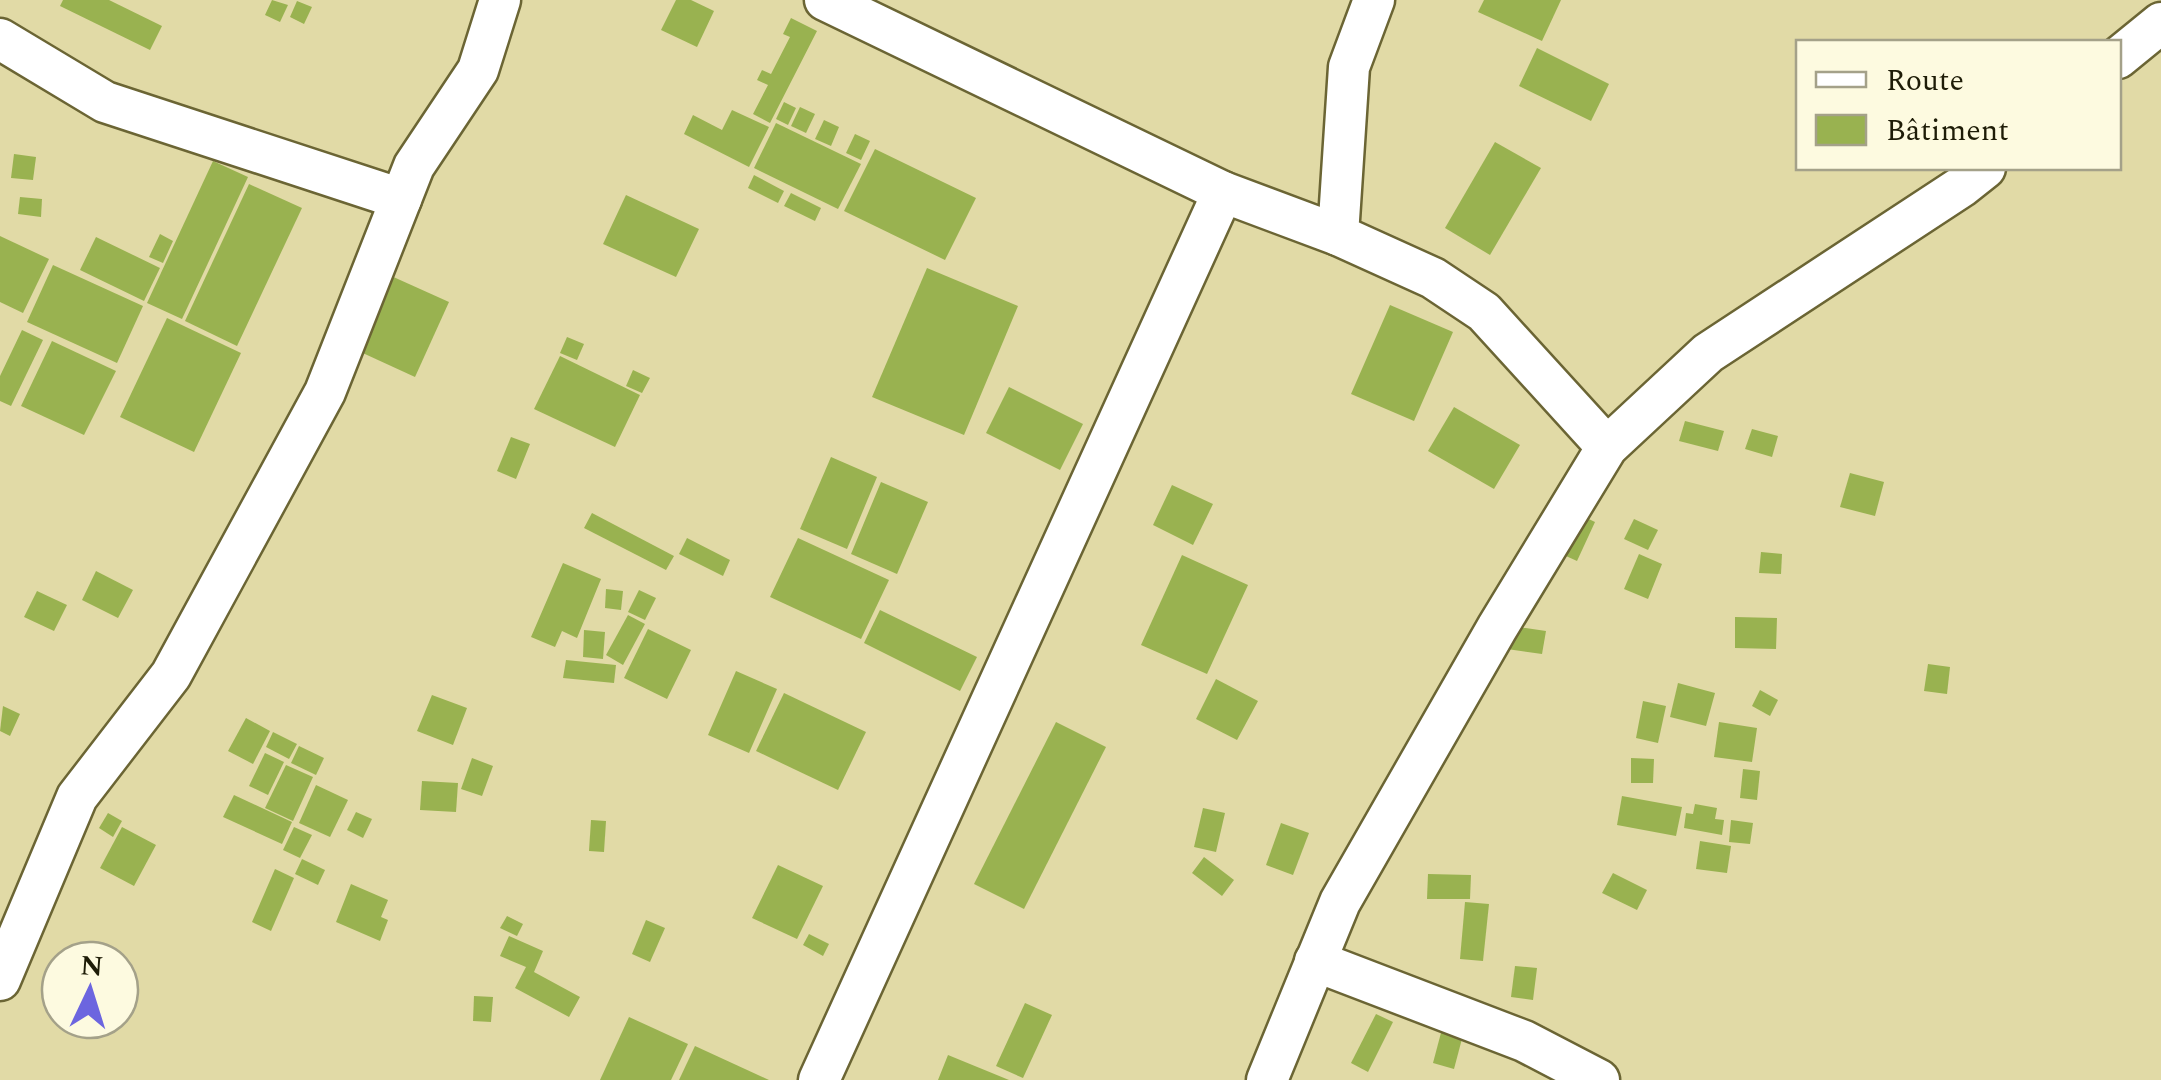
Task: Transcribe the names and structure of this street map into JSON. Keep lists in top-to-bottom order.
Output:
{
  "legend": ["Route", "Bâtiment"],
  "north": "top"
}
